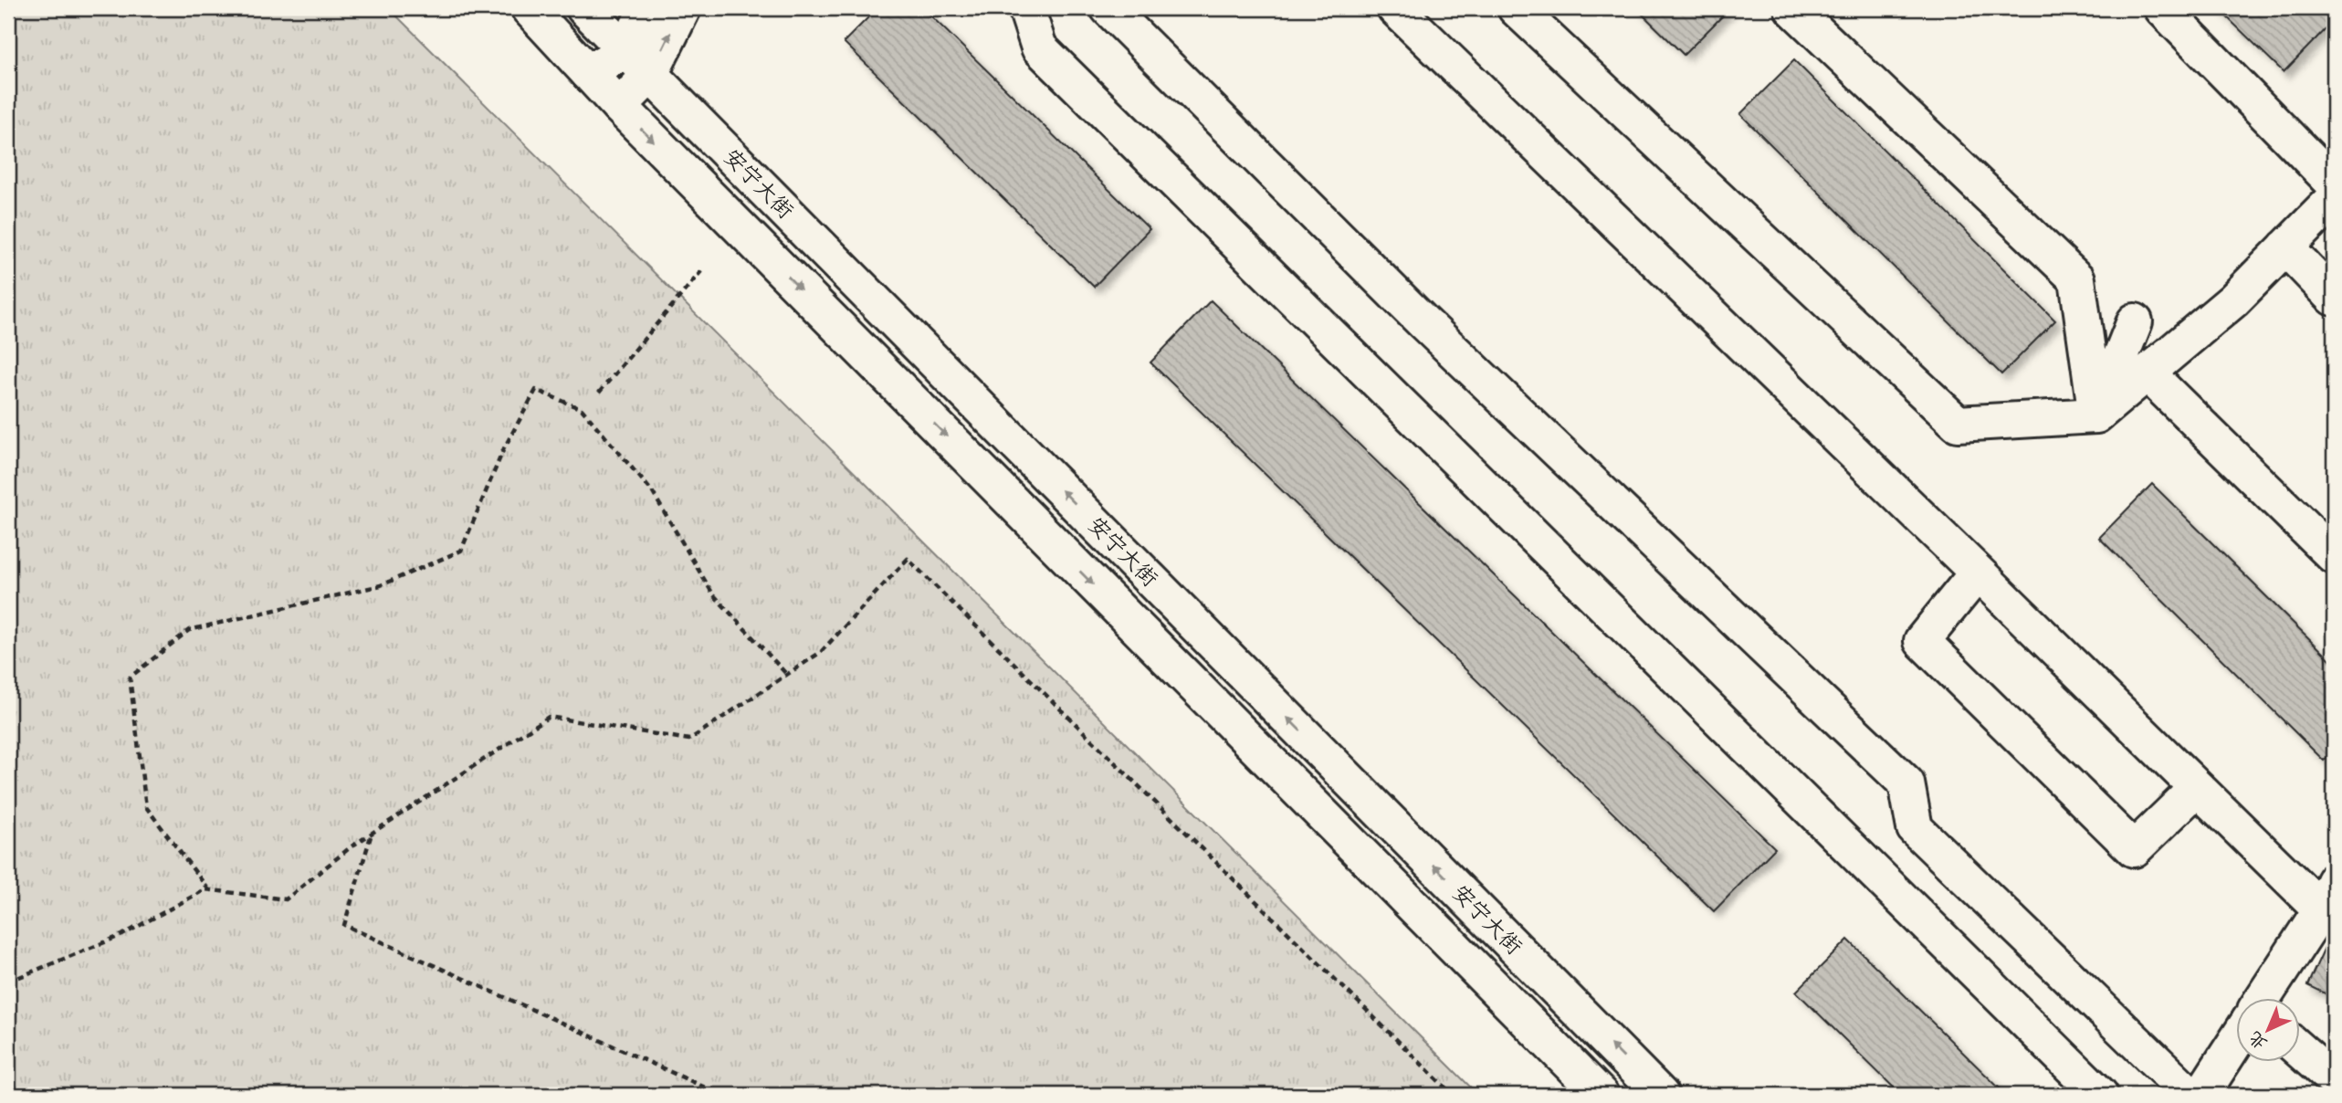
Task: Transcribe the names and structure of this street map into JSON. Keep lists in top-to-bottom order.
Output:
{
  "streets": {
    "street": ["安宁大街"]
  },
  "north": "bottom left"
}
